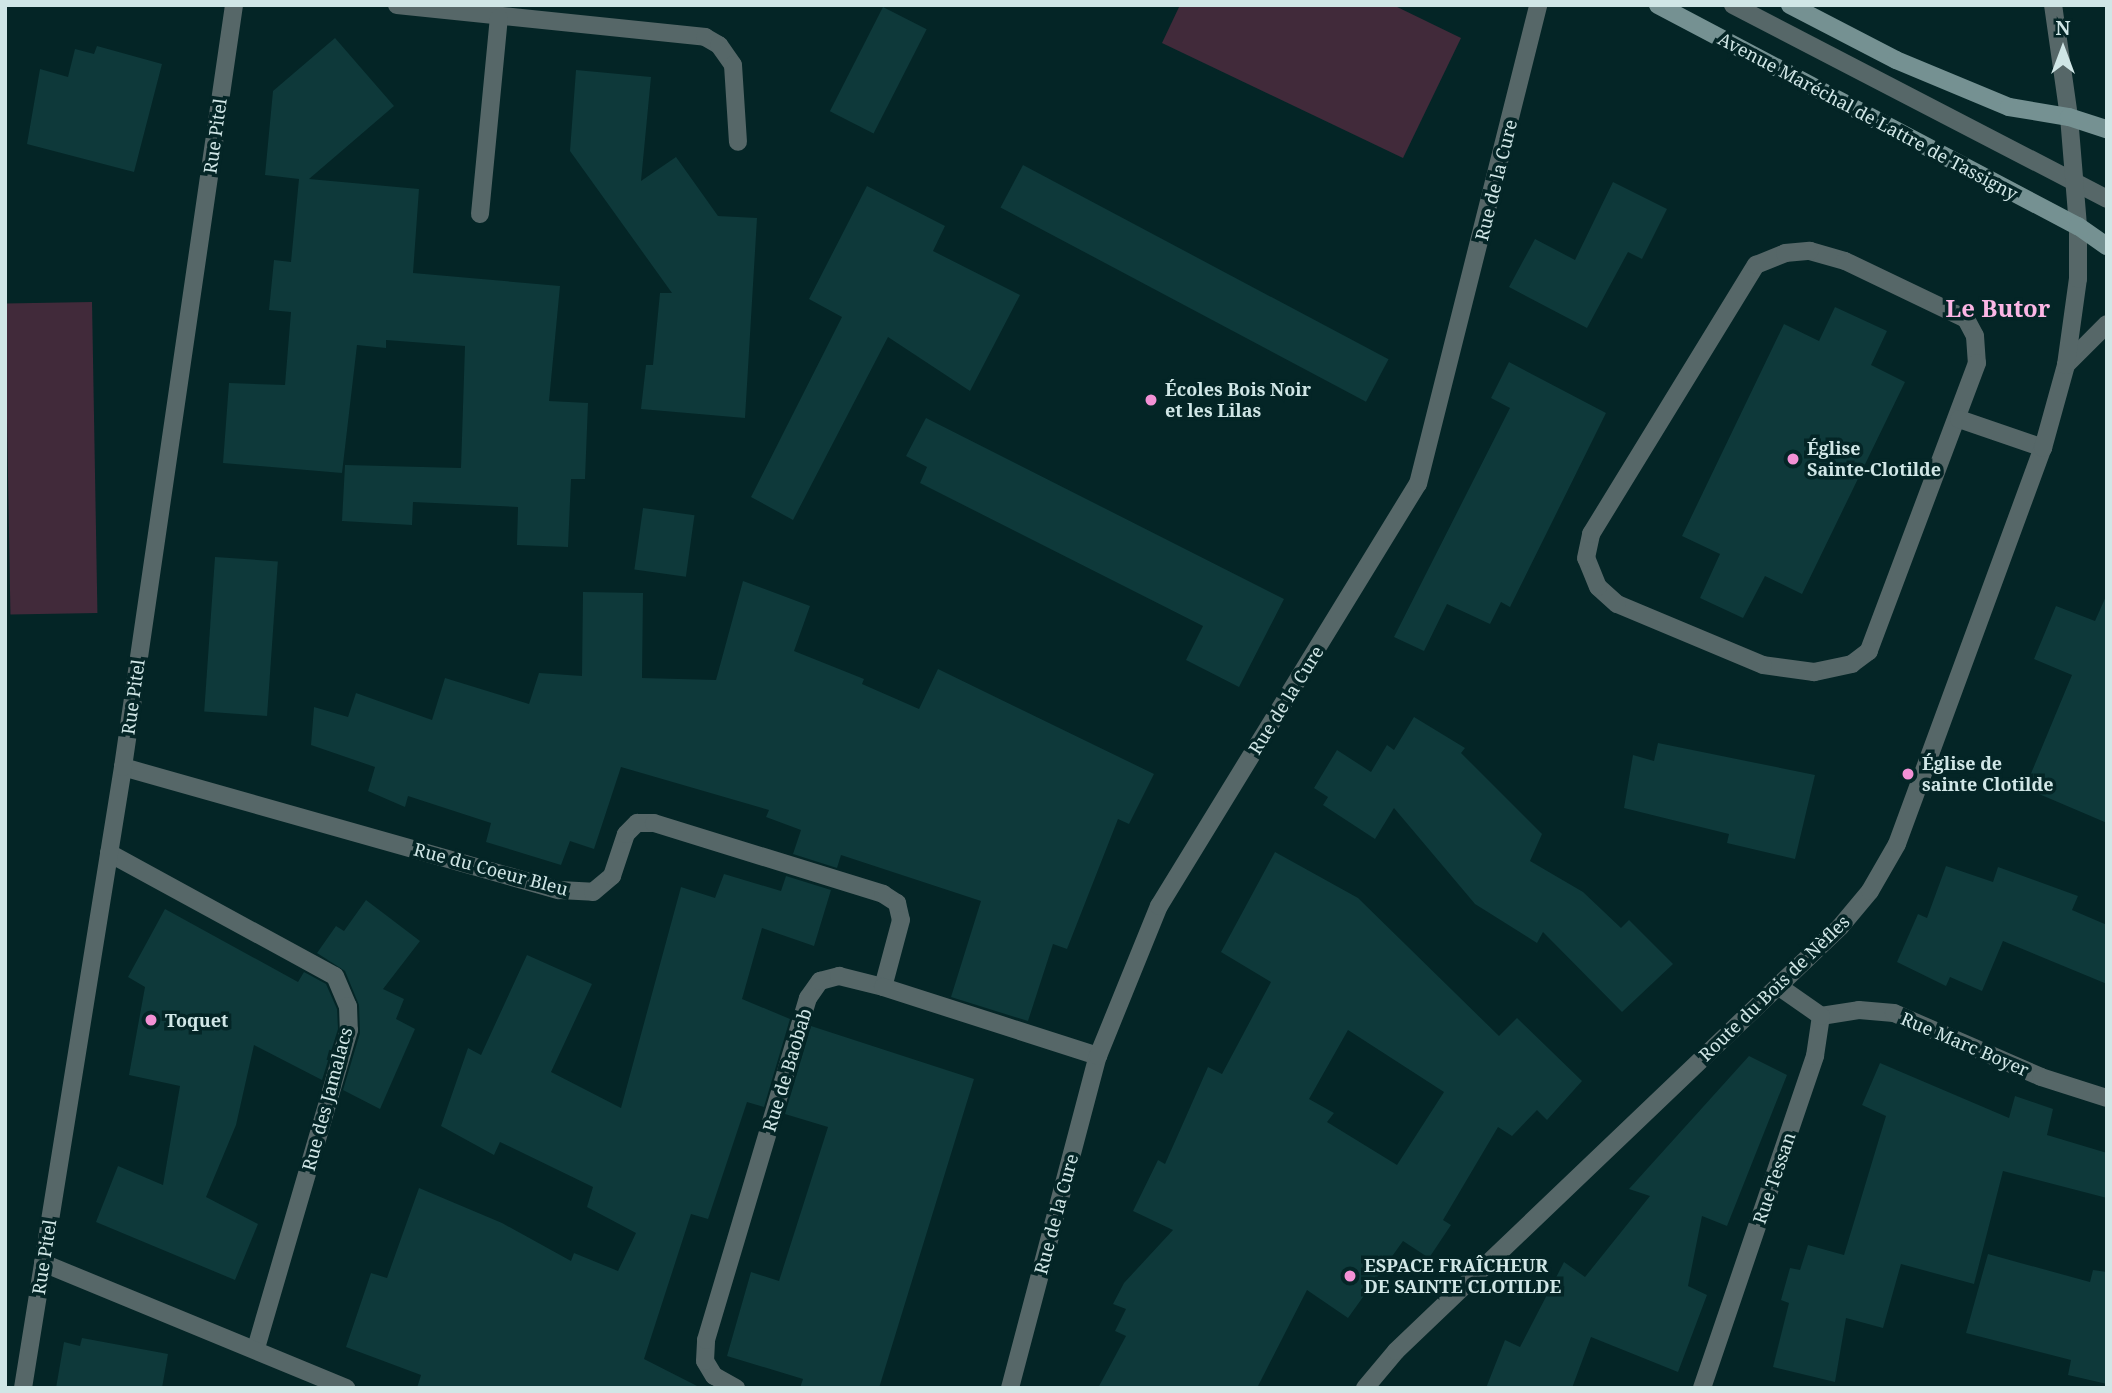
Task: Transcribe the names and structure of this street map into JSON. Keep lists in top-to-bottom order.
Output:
{
  "streets": {
    "main road": ["Avenue Maréchal de Lattre de Tassigny"],
    "street": [
      "Rue Pitel",
      "Rue de la Cure",
      "Rue du Coeur Bleu",
      "Route du Bois de Nèfles",
      "Rue Marc Boyer",
      "Rue de Baobab",
      "Rue des Jamalacs",
      "Rue Tessan"
    ]
  },
  "crossings": [
    ["Avenue Maréchal de Lattre de Tassigny", "Route du Bois de Nèfles"],
    ["Rue Pitel", "Rue du Coeur Bleu"],
    ["Rue Pitel", "Rue des Jamalacs"],
    ["Rue de la Cure", "Rue de Baobab"],
    ["Rue du Coeur Bleu", "Rue de Baobab"],
    ["Rue Marc Boyer", "Rue Tessan"]
  ],
  "districts": ["Le Butor"],
  "places": [
    "Écoles Bois Noir et les Lilas",
    "Église Sainte-Clotilde",
    "Église de sainte Clotilde",
    "Toquet",
    "ESPACE FRAÎCHEUR DE SAINTE CLOTILDE"
  ],
  "north": "top"
}
